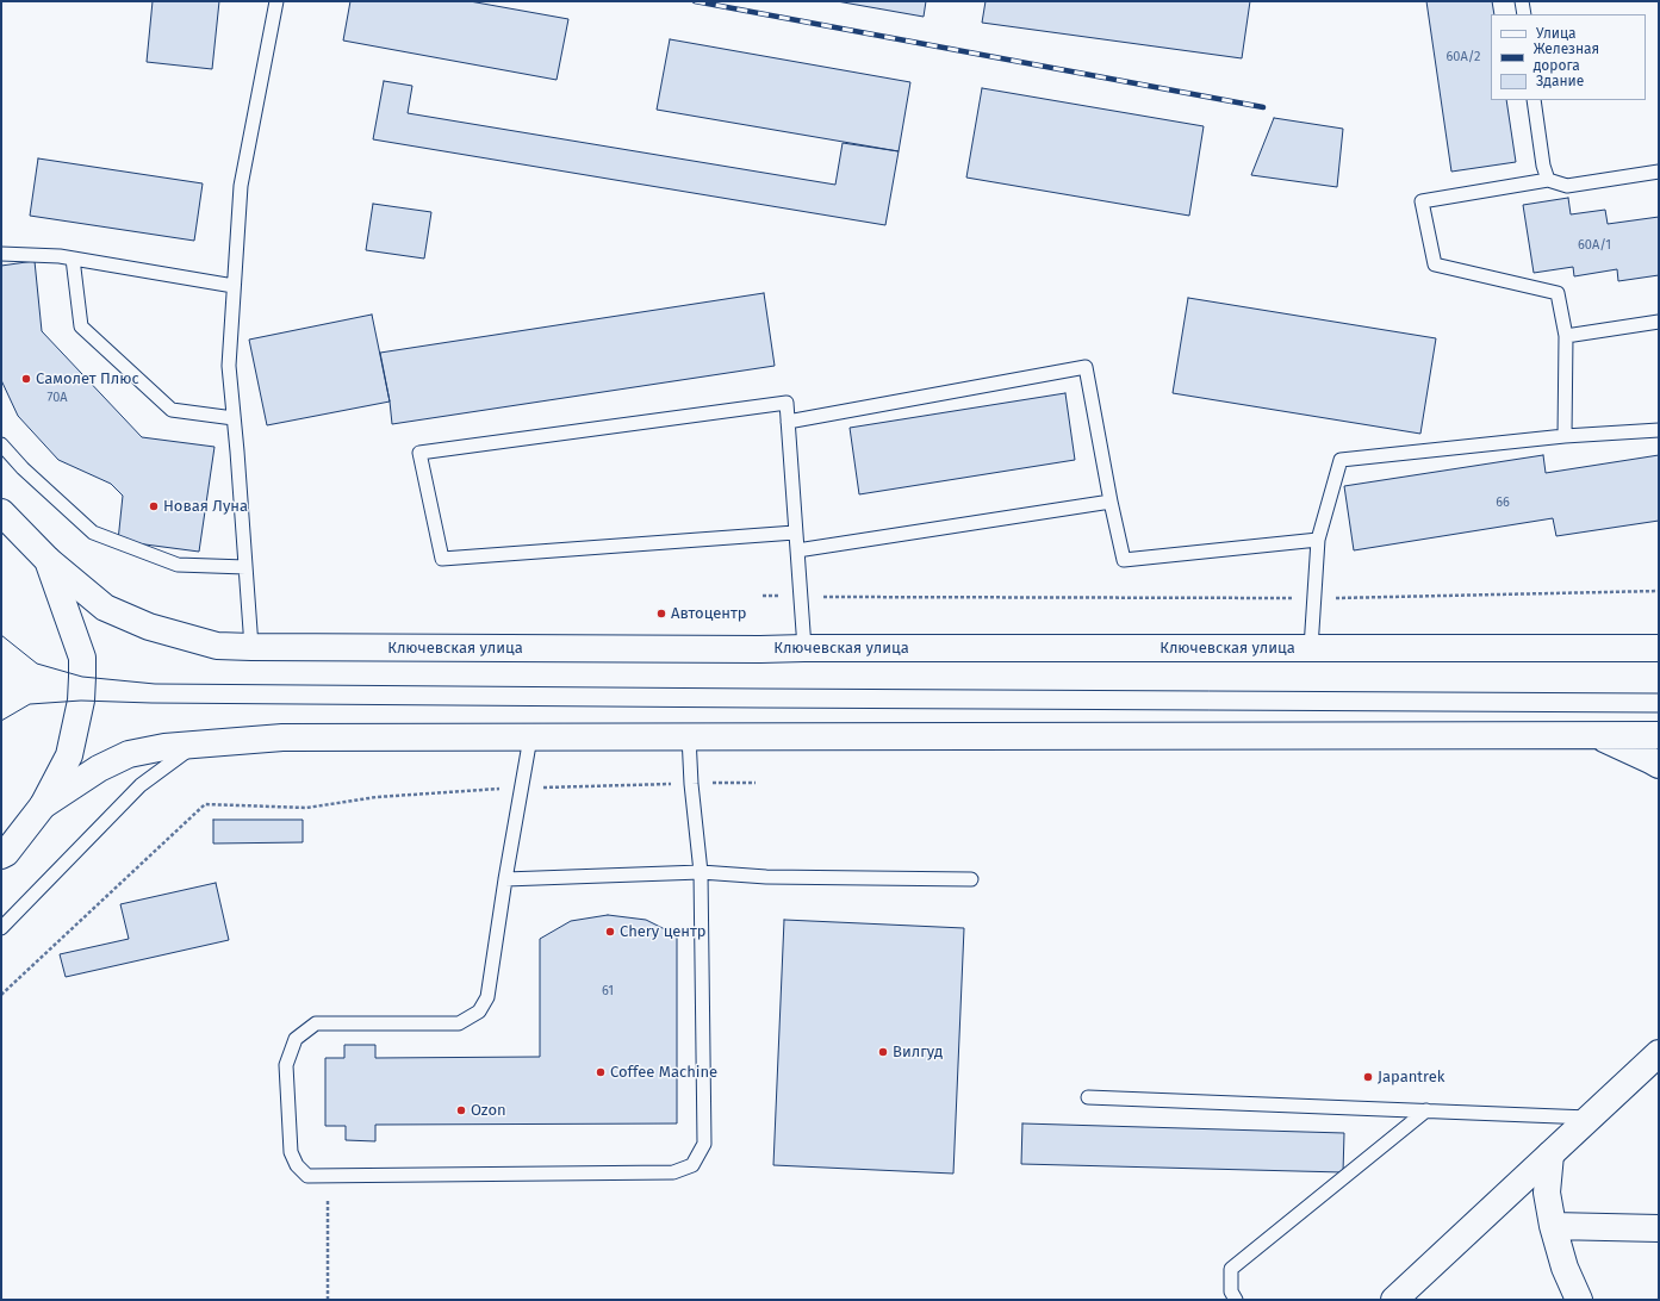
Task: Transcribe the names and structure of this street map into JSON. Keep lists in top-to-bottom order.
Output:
{
  "streets": {
    "main road": ["Ключевская улица"]
  },
  "places": [
    "Самолет Плюс",
    "Новая Луна",
    "Автоцентр",
    "Chery центр",
    "Вилгуд",
    "Coffee Machine",
    "Japantrek",
    "Ozon"
  ],
  "house_numbers": [
    "60А/2",
    "60А/1",
    "70А",
    "66",
    "61"
  ],
  "legend": ["Улица", "Железная дорога", "Здание"]
}
